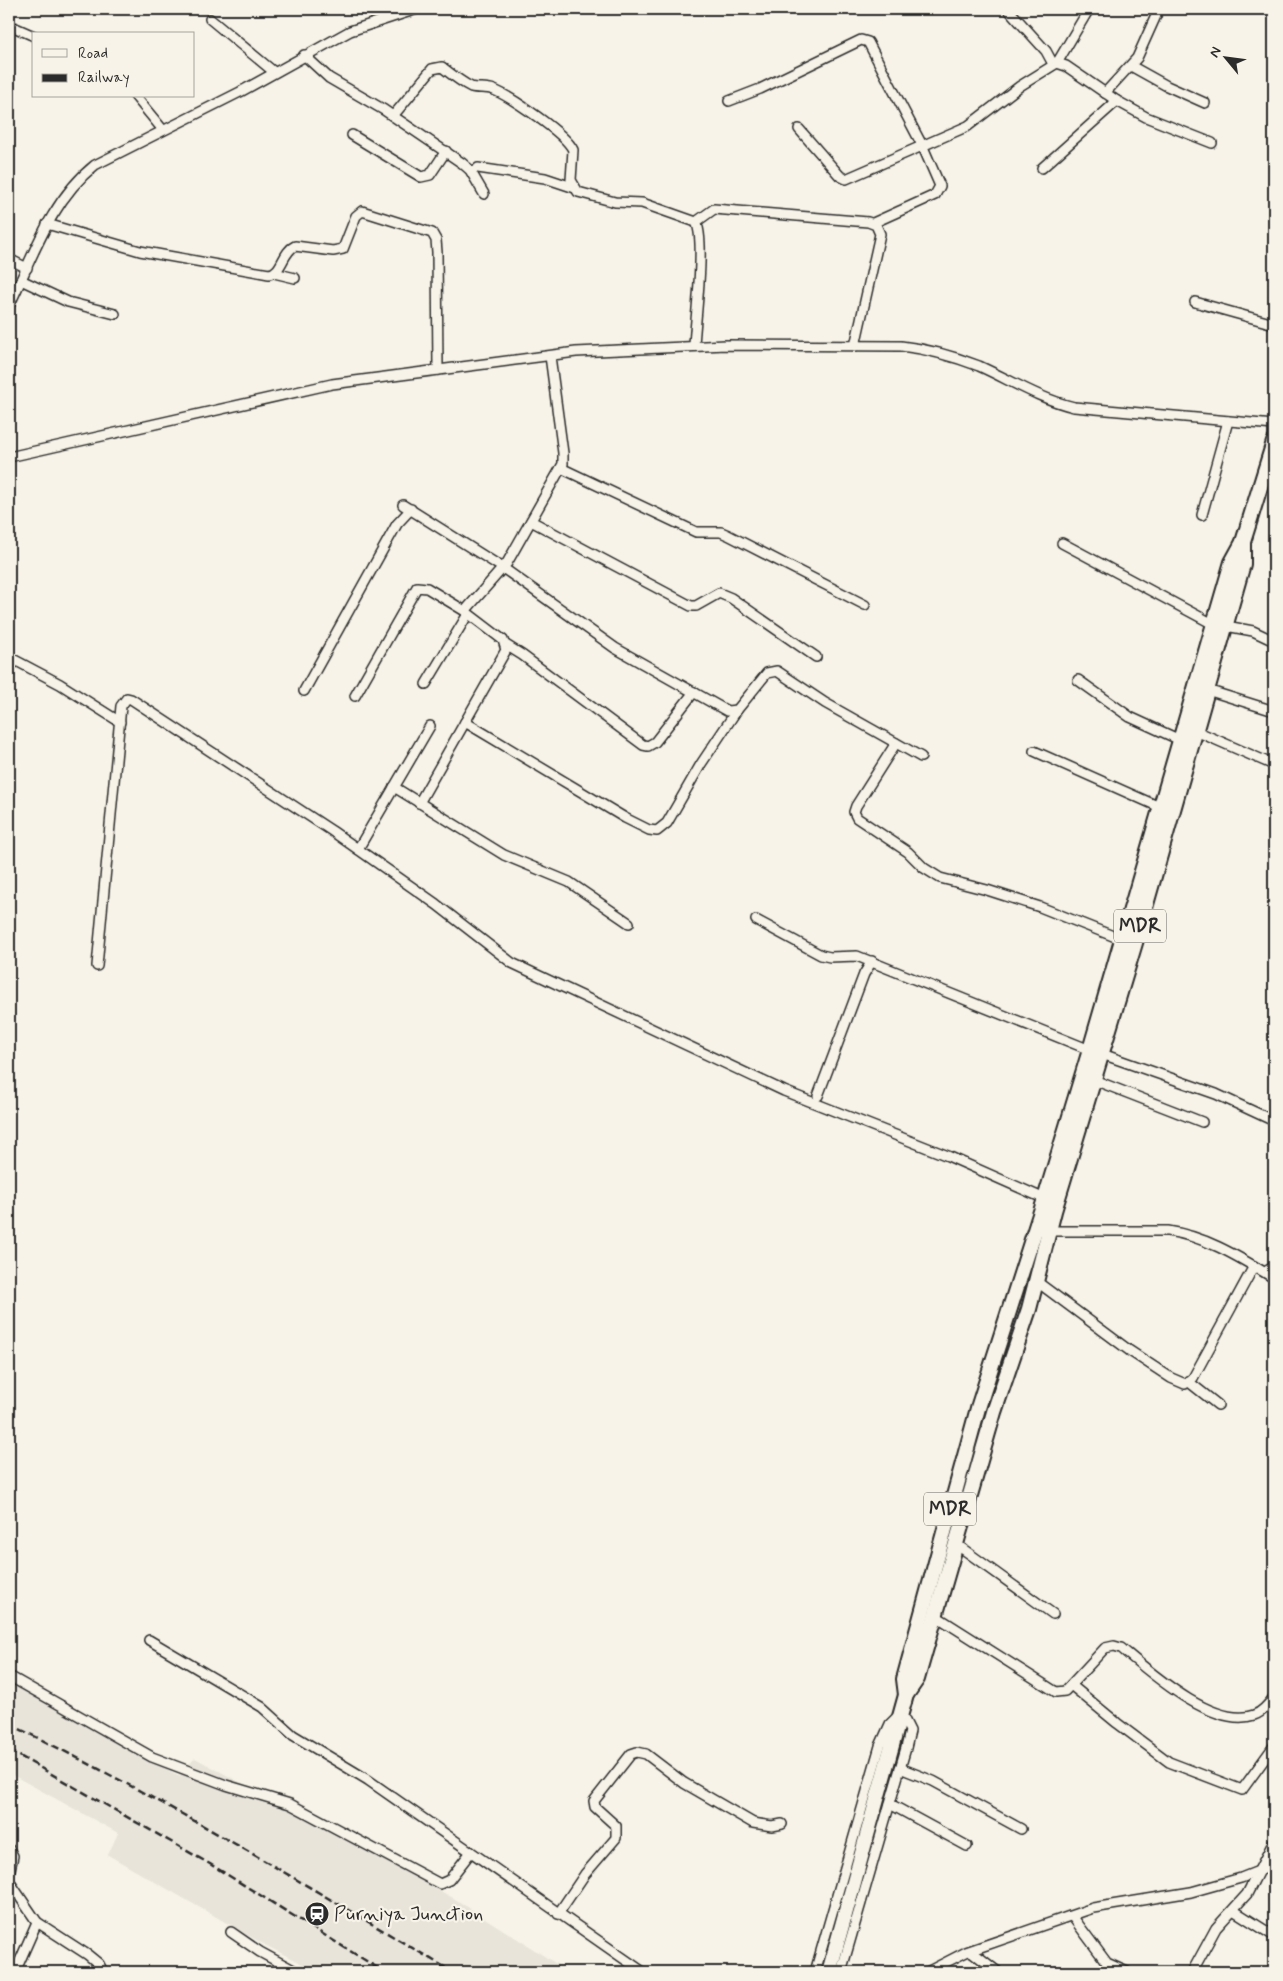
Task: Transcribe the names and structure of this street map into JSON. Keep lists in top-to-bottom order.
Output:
{
  "streets": {
    "main road": ["MDR"]
  },
  "places": {
    "station": ["Purniya Junction"]
  },
  "legend": ["Road", "Railway"],
  "north": "top left"
}
